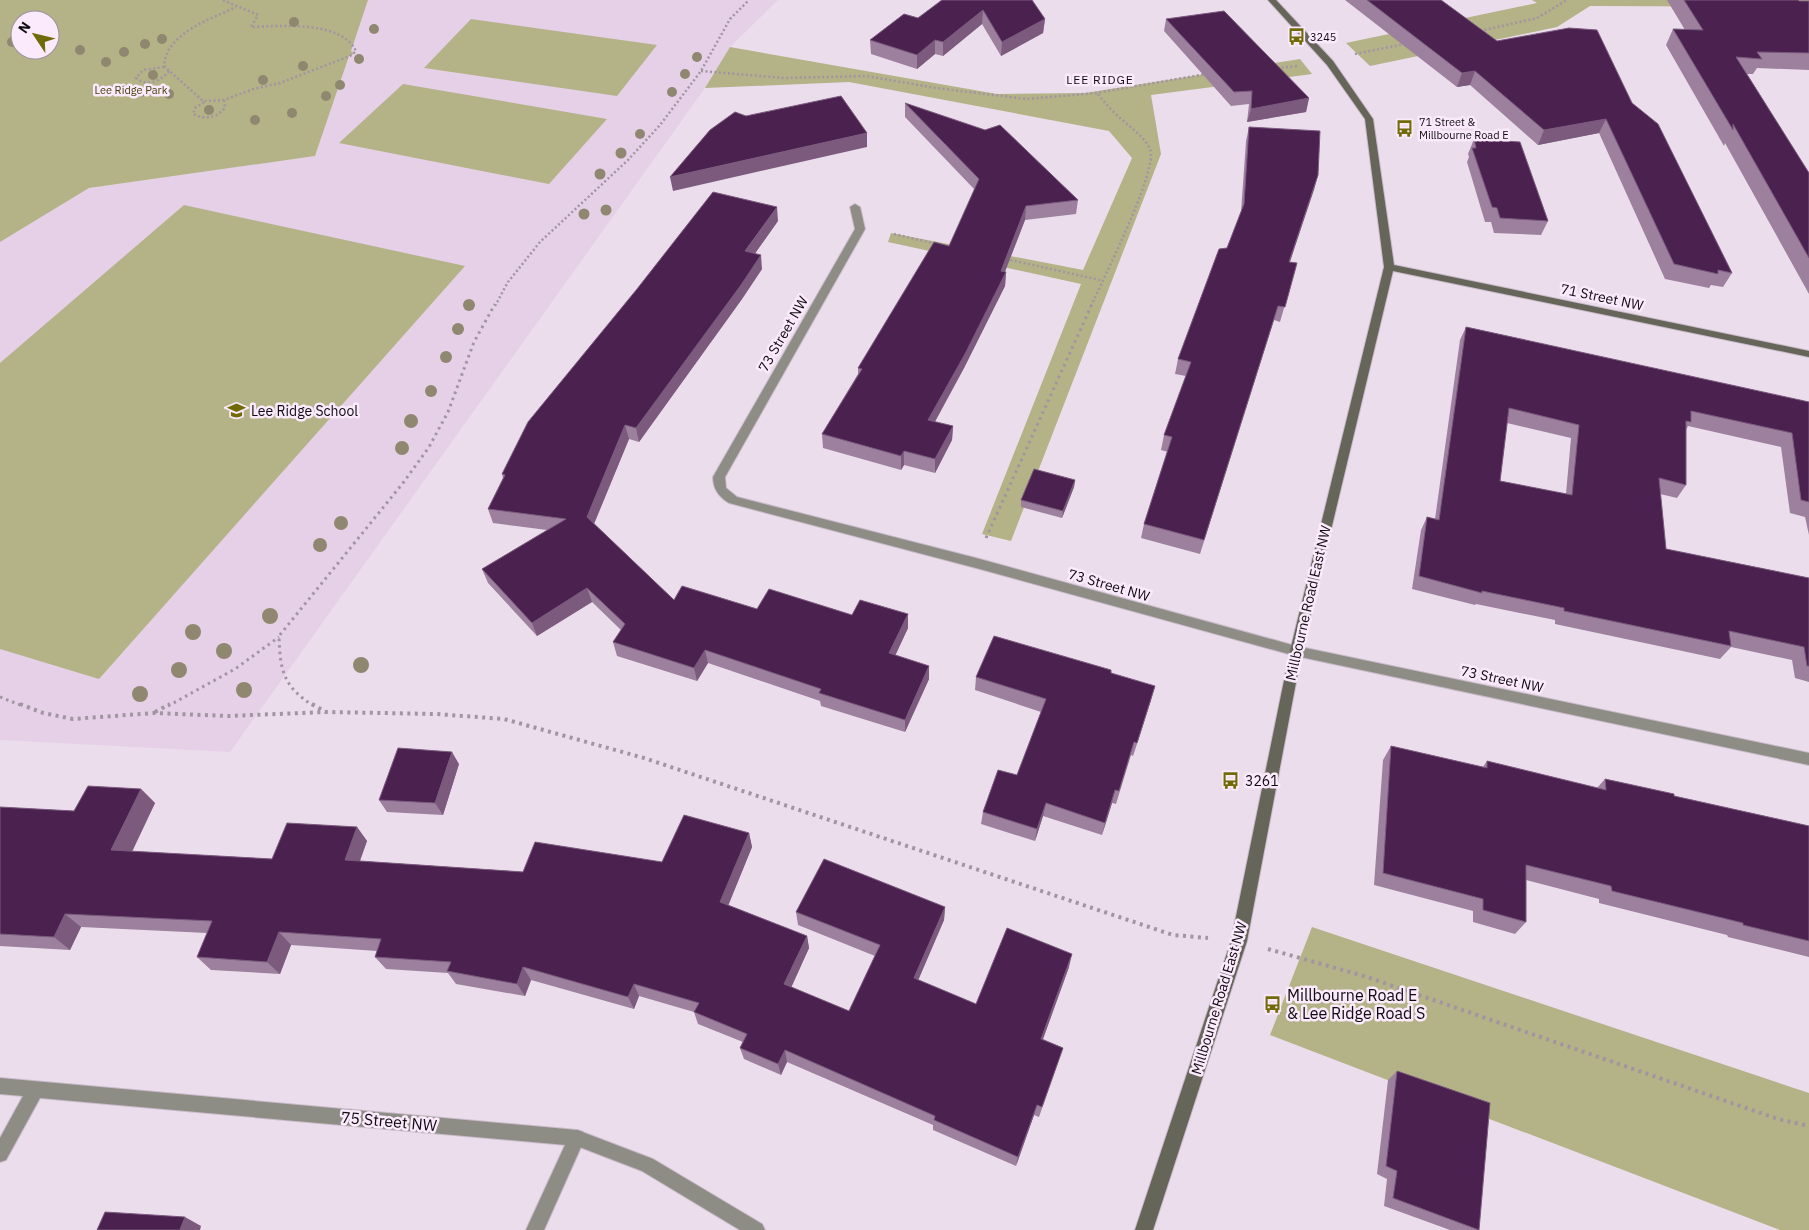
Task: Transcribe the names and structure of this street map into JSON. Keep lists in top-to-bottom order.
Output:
{
  "streets": {
    "street": [
      "71 Street NW",
      "73 Street NW",
      "Millbourne Road East NW",
      "75 Street NW"
    ]
  },
  "crossings": [
    ["71 Street NW", "Millbourne Road East NW"],
    ["73 Street NW", "Millbourne Road East NW"]
  ],
  "districts": ["LEE RIDGE"],
  "parks": ["Lee Ridge Park"],
  "places": {
    "bus stop": [
      "3245",
      "71 Street & Millbourne Road E",
      "3261",
      "Millbourne Road E & Lee Ridge Road S"
    ],
    "school or university": ["Lee Ridge School"]
  },
  "north": "top left"
}
